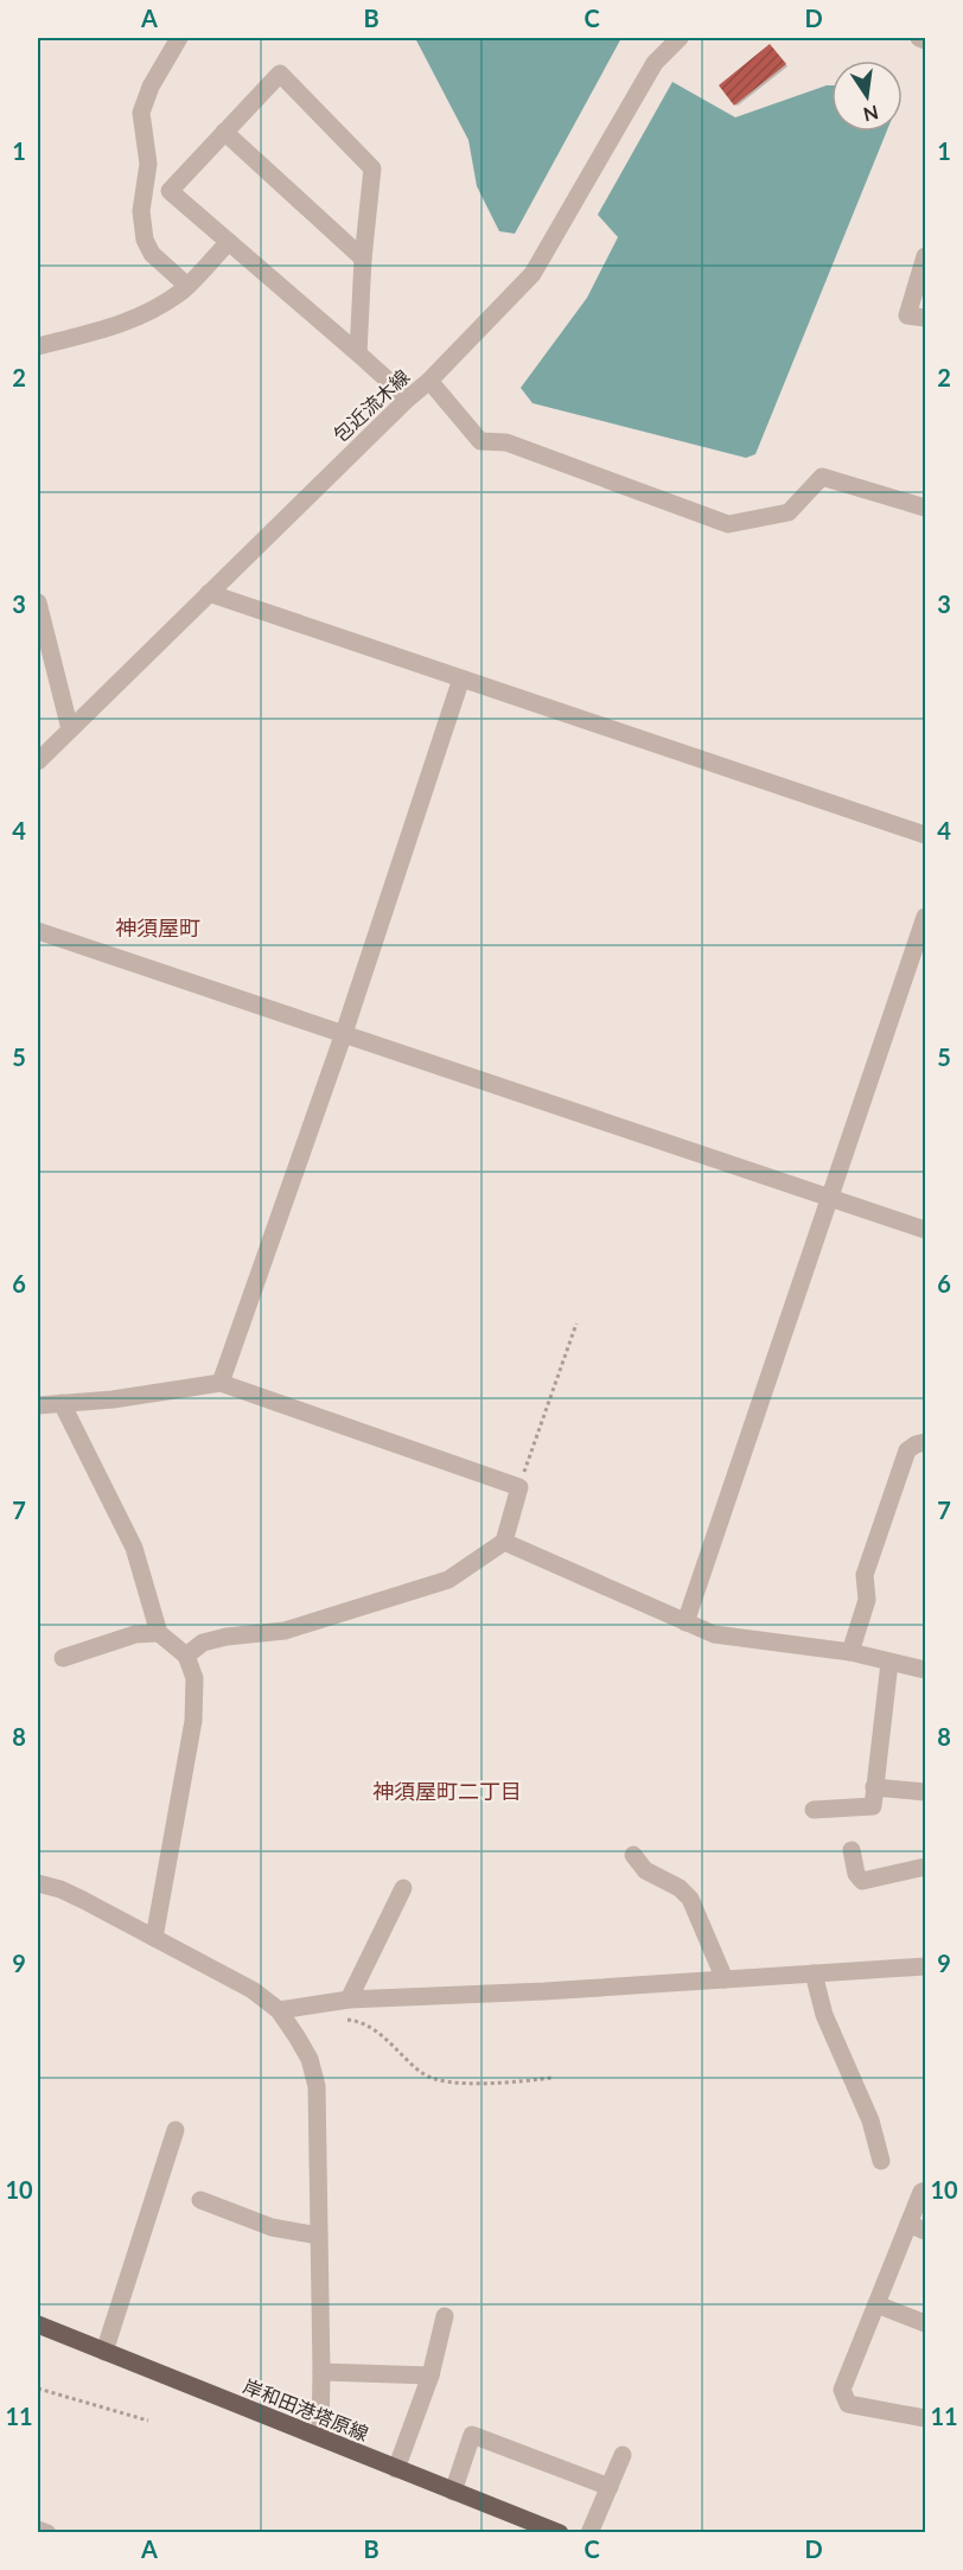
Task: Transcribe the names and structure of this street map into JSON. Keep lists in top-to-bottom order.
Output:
{
  "streets": {
    "main road": ["岸和田港塔原線"],
    "street": ["包近流木線"]
  },
  "districts": ["神須屋町", "神須屋町二丁目"],
  "north": "bottom",
  "grid": {
    "columns": [
      "A",
      "B",
      "C",
      "D"
    ],
    "rows": [
      "1",
      "2",
      "3",
      "4",
      "5",
      "6",
      "7",
      "8",
      "9",
      "10",
      "11"
    ]
  }
}
